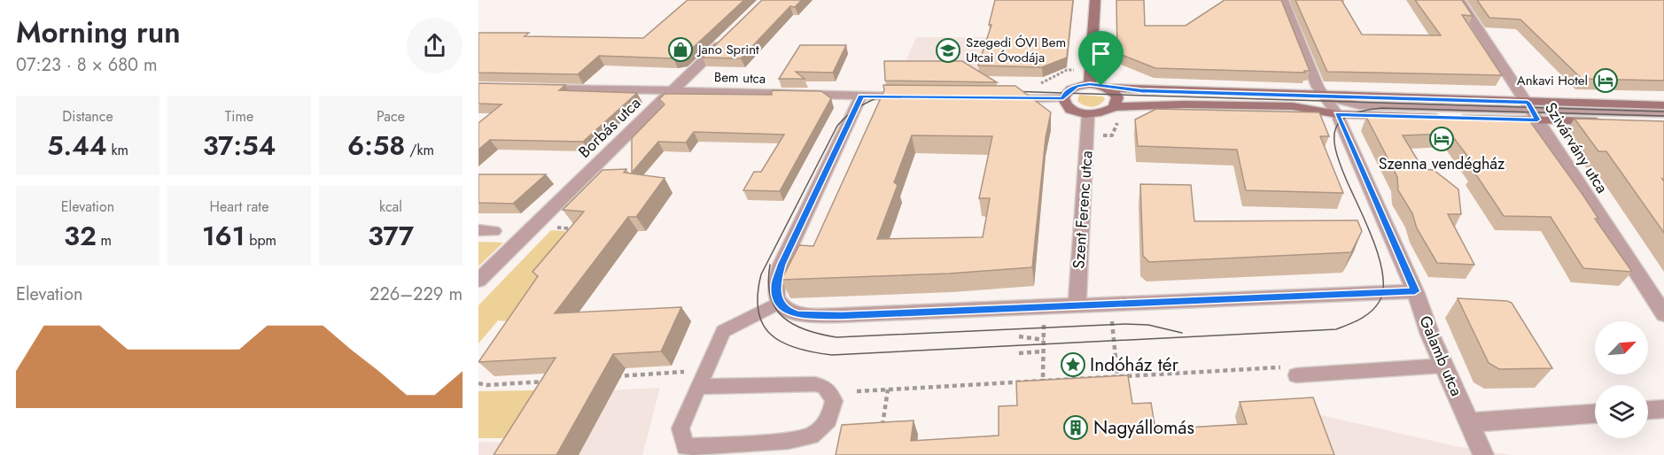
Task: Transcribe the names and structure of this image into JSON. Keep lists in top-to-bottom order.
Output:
{
  "streets": {
    "street": [
      "Bem utca",
      "Borbás utca",
      "Szivárvány utca",
      "Szent Ferenc utca",
      "Galamb utca"
    ]
  },
  "crossings": [
    ["Bem utca", "Borbás utca"]
  ],
  "places": {
    "shop": ["Jano Sprint"],
    "school or university": ["Szegedi ÓVI Bem Utcai Óvodája"],
    "hotel": ["Ankavi Hotel", "Szenna vendégház"],
    "place": ["Indóház tér"],
    "building": ["Nagyállomás"]
  },
  "north": "top right",
  "page": {
    "heading": ["Morning run", "07:23 · 8 × 680 m"],
    "stats": [
      ["Distance", "5.44 km"],
      ["Time", "37:54"],
      ["Pace", "6:58 /km"],
      ["Elevation", "32 m"],
      ["Heart rate", "161 bpm"],
      ["kcal", "377"]
    ],
    "chart": ["Elevation", "226–229 m"]
  }
}
